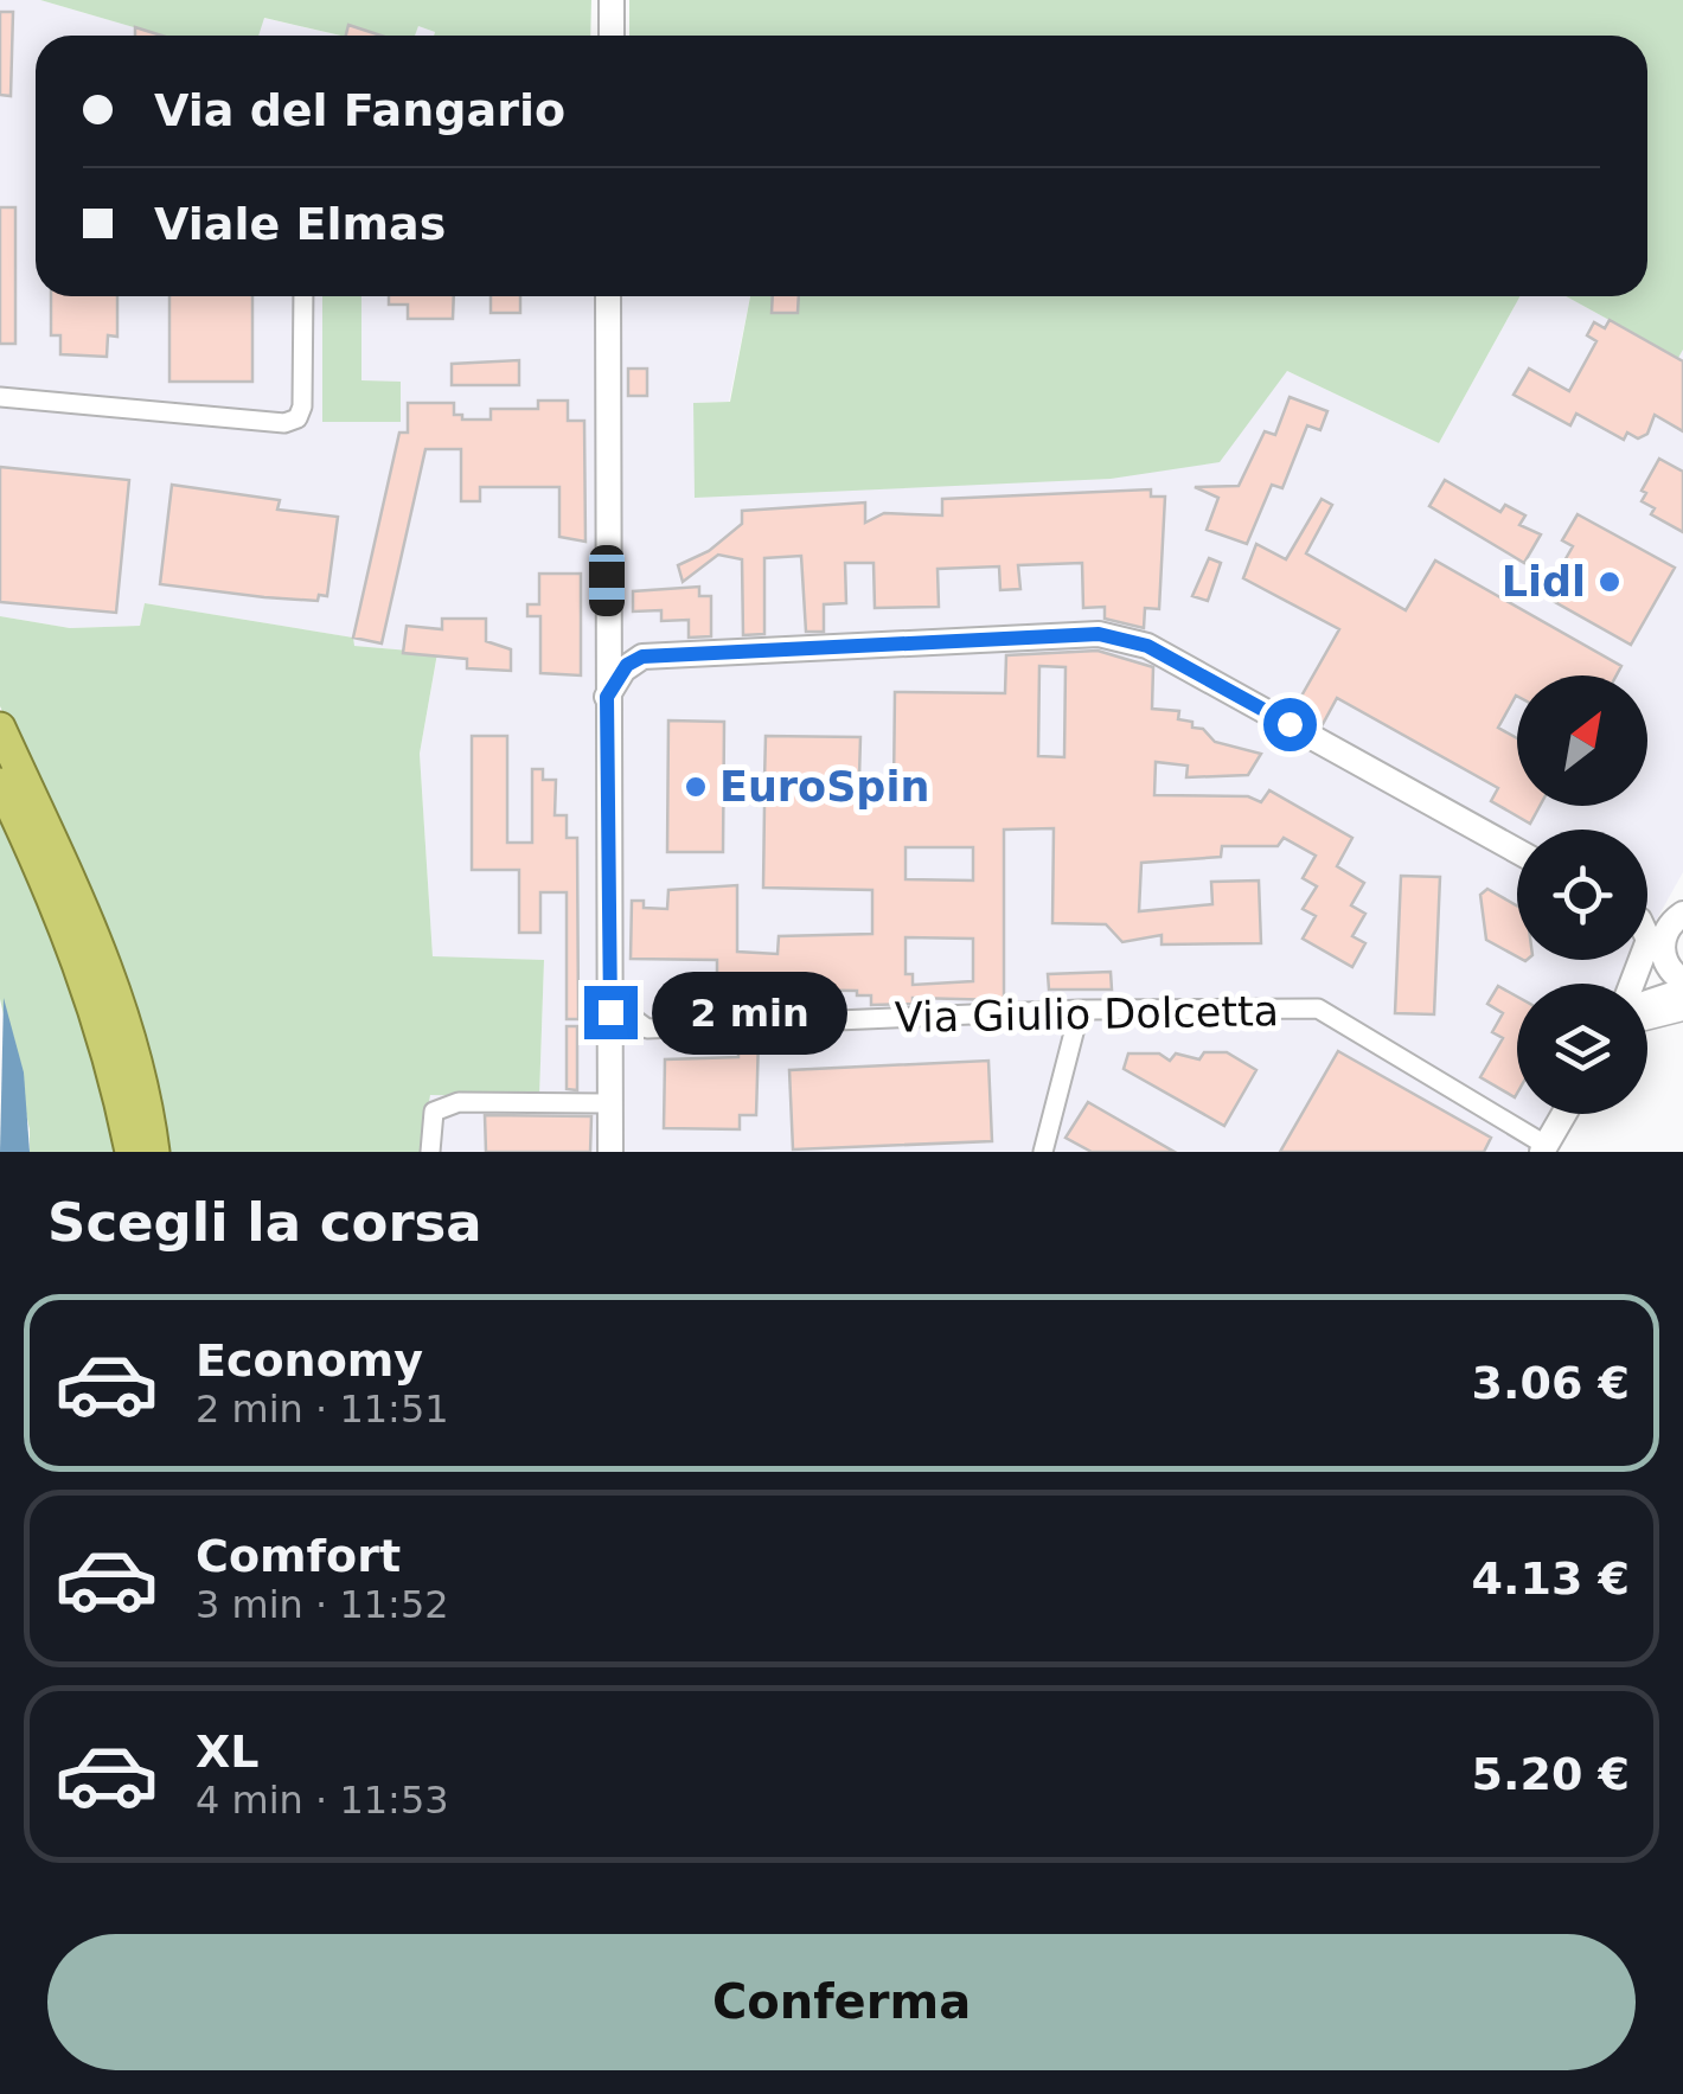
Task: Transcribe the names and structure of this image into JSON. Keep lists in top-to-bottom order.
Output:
{
  "streets": {
    "street": ["Via Giulio Dolcetta"]
  },
  "places": ["Lidl", "EuroSpin"],
  "north": "top right",
  "page": {
    "banner": ["Via del Fangario", "Viale Elmas"],
    "bubble": "2 min",
    "heading": "Scegli la corsa",
    "list": [
      {
        "name": "Economy",
        "note": "2 min · 11:51",
        "value": "3.06 €"
      },
      {
        "name": "Comfort",
        "note": "3 min · 11:52",
        "value": "4.13 €"
      },
      {
        "name": "XL",
        "note": "4 min · 11:53",
        "value": "5.20 €"
      }
    ],
    "buttons": "Conferma"
  }
}
